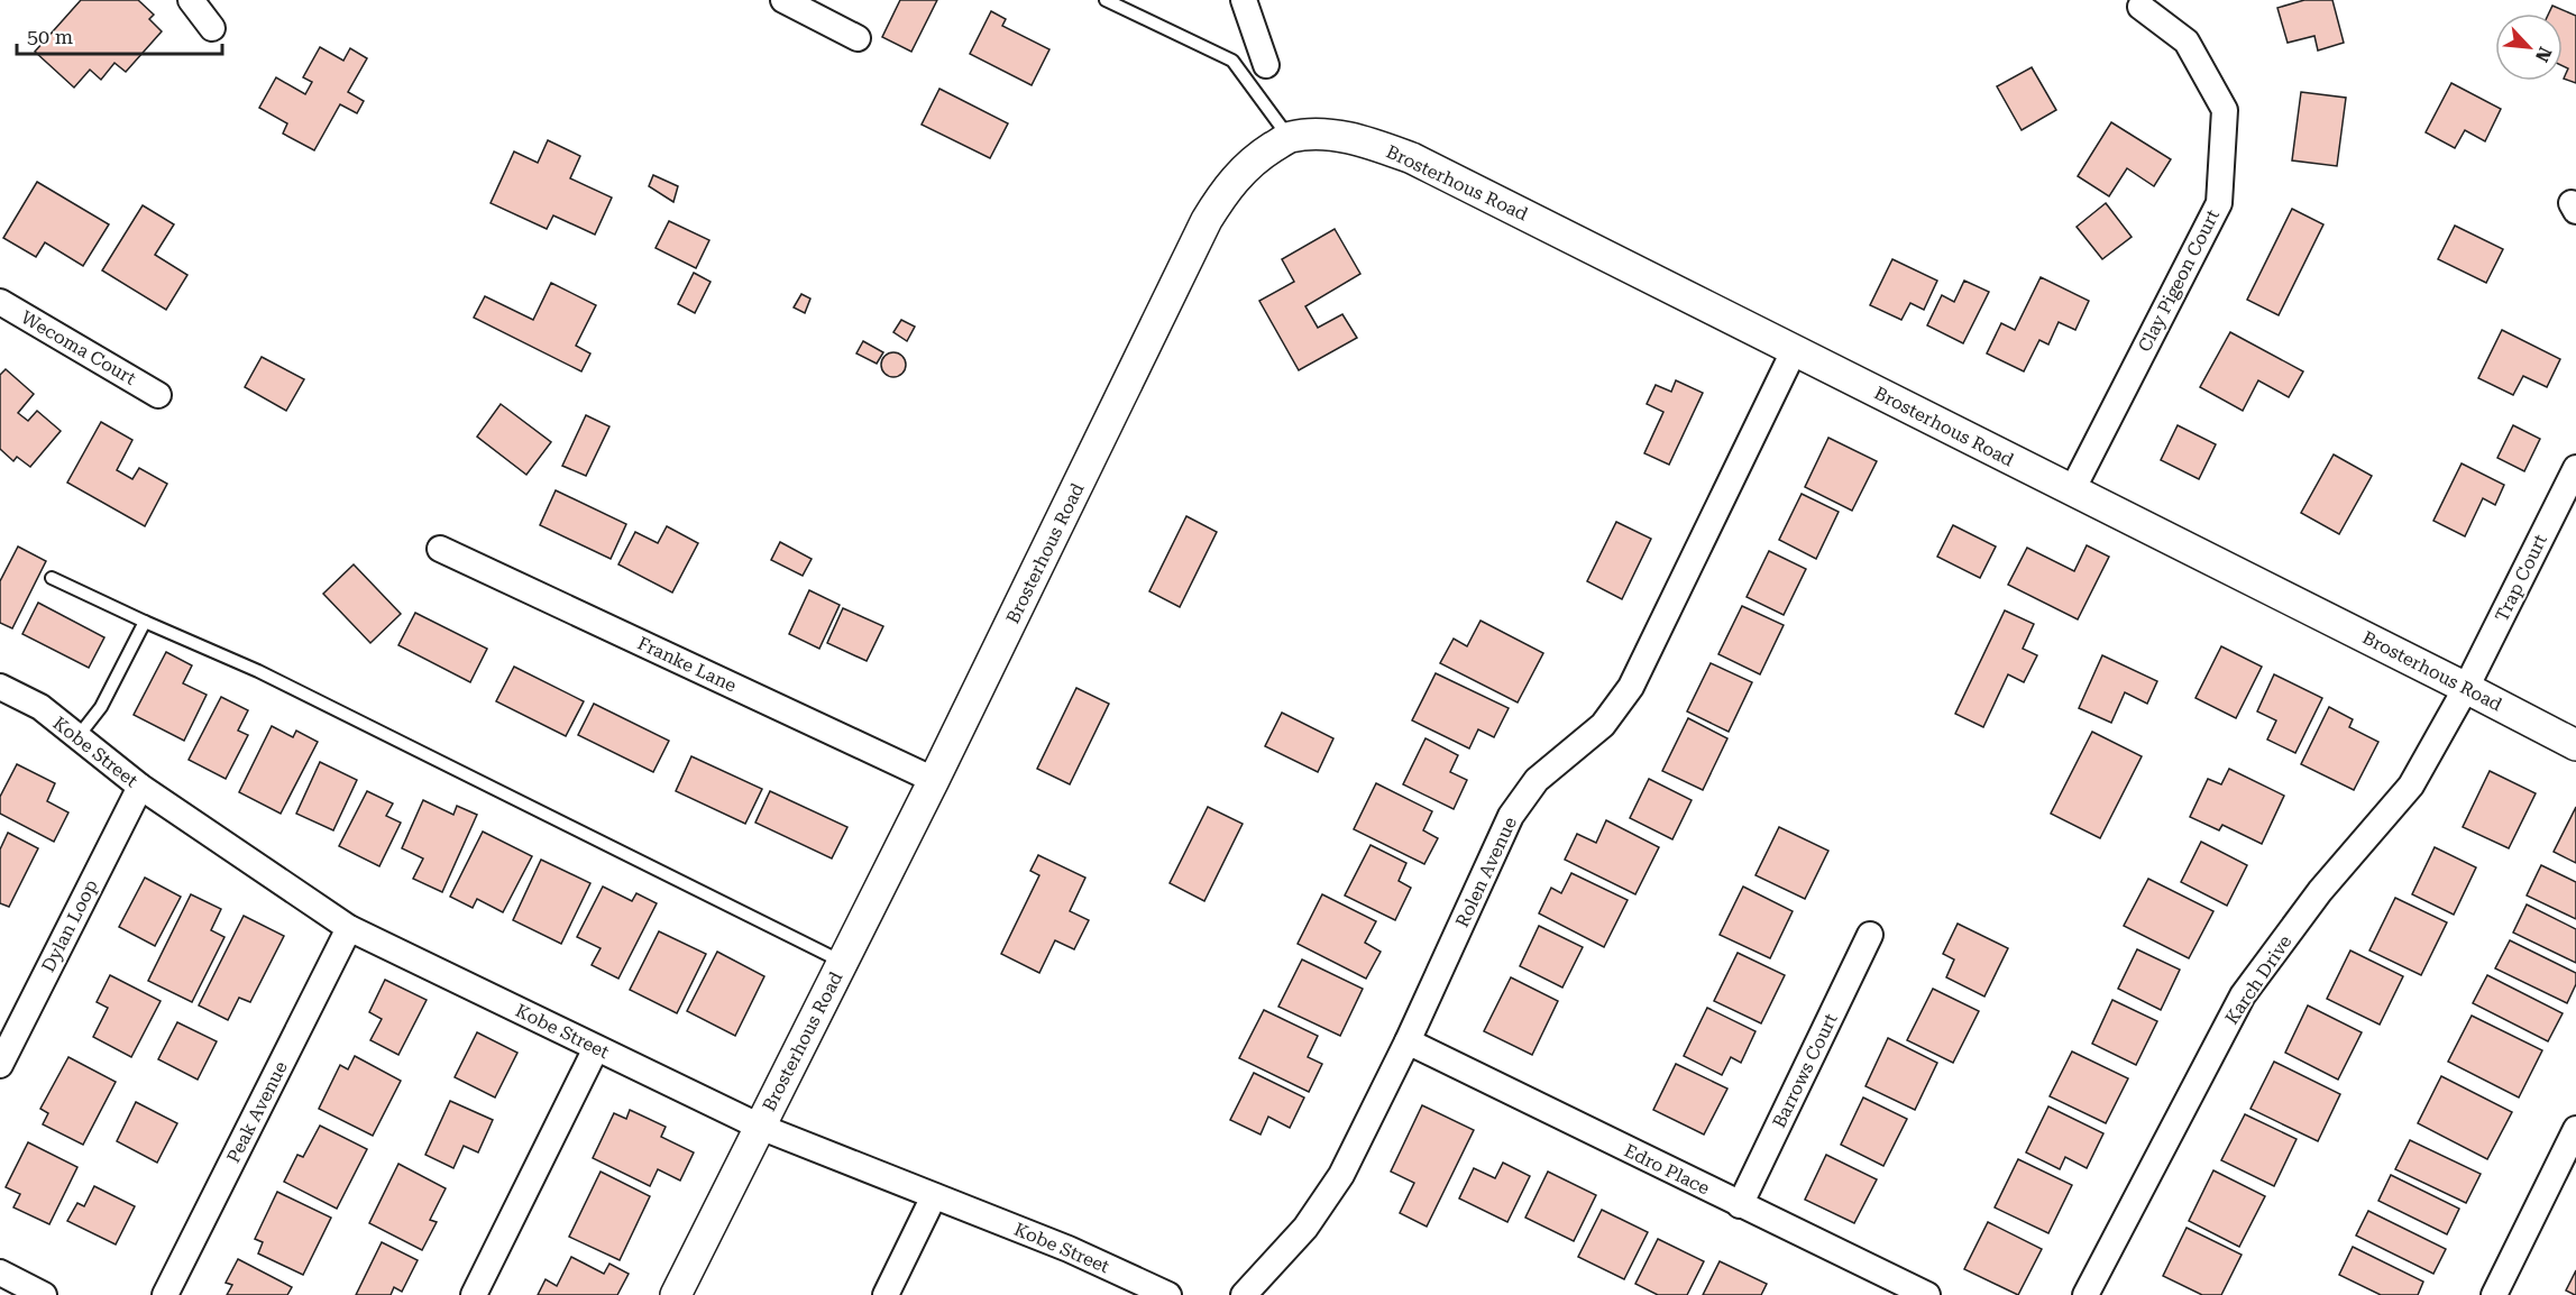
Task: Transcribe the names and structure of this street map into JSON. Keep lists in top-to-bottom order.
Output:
{
  "streets": {
    "street": [
      "Brosterhous Road",
      "Clay Pigeon Court",
      "Wecoma Court",
      "Trap Court",
      "Franke Lane",
      "Kobe Street",
      "Rolen Avenue",
      "Dylan Loop",
      "Karch Drive",
      "Barrows Court",
      "Peak Avenue",
      "Edro Place"
    ]
  },
  "crossings": [
    ["Brosterhous Road", "Clay Pigeon Court"],
    ["Brosterhous Road", "Trap Court"],
    ["Brosterhous Road", "Franke Lane"],
    ["Brosterhous Road", "Kobe Street"],
    ["Brosterhous Road", "Rolen Avenue"],
    ["Brosterhous Road", "Karch Drive"],
    ["Trap Court", "Karch Drive"],
    ["Kobe Street", "Dylan Loop"],
    ["Kobe Street", "Peak Avenue"],
    ["Rolen Avenue", "Edro Place"],
    ["Barrows Court", "Edro Place"]
  ],
  "scale_bar": "50 m",
  "north": "bottom right"
}
